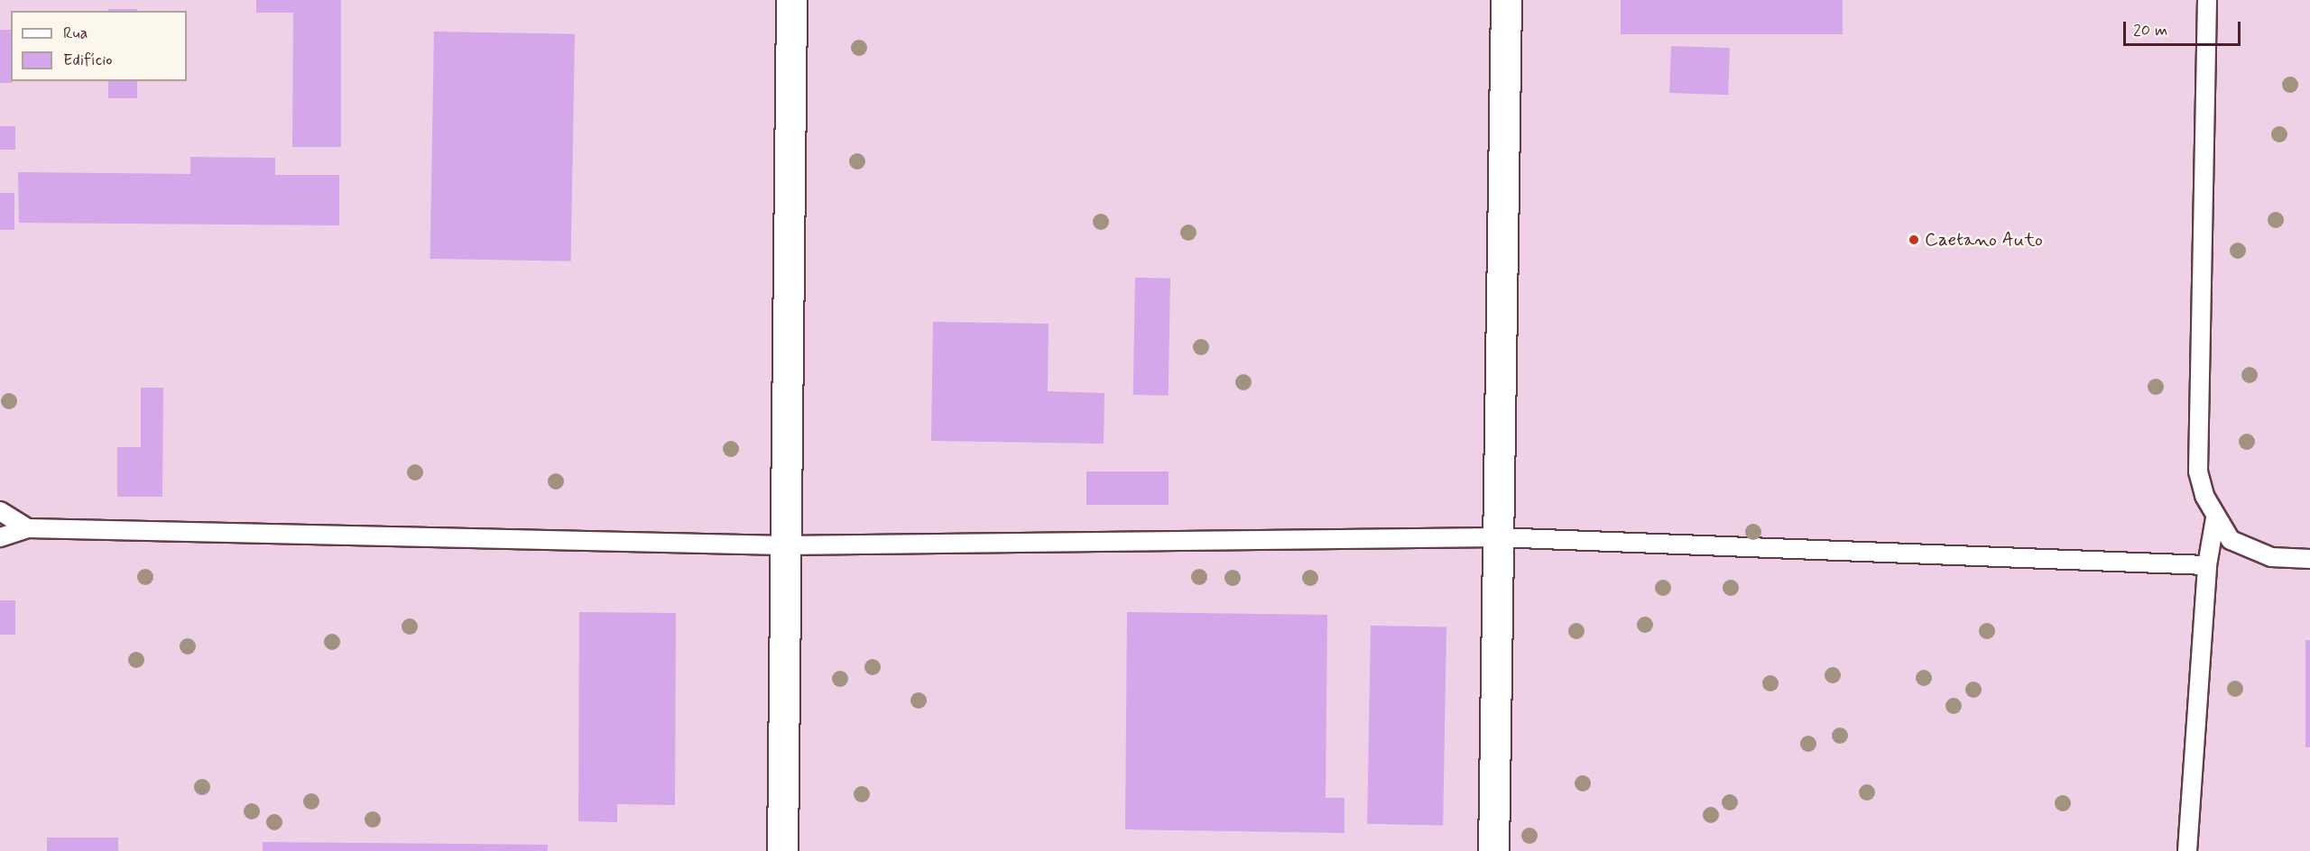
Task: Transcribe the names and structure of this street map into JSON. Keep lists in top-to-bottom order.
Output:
{
  "places": ["Caetano Auto"],
  "legend": ["Rua", "Edifício"],
  "scale_bar": "20 m"
}
